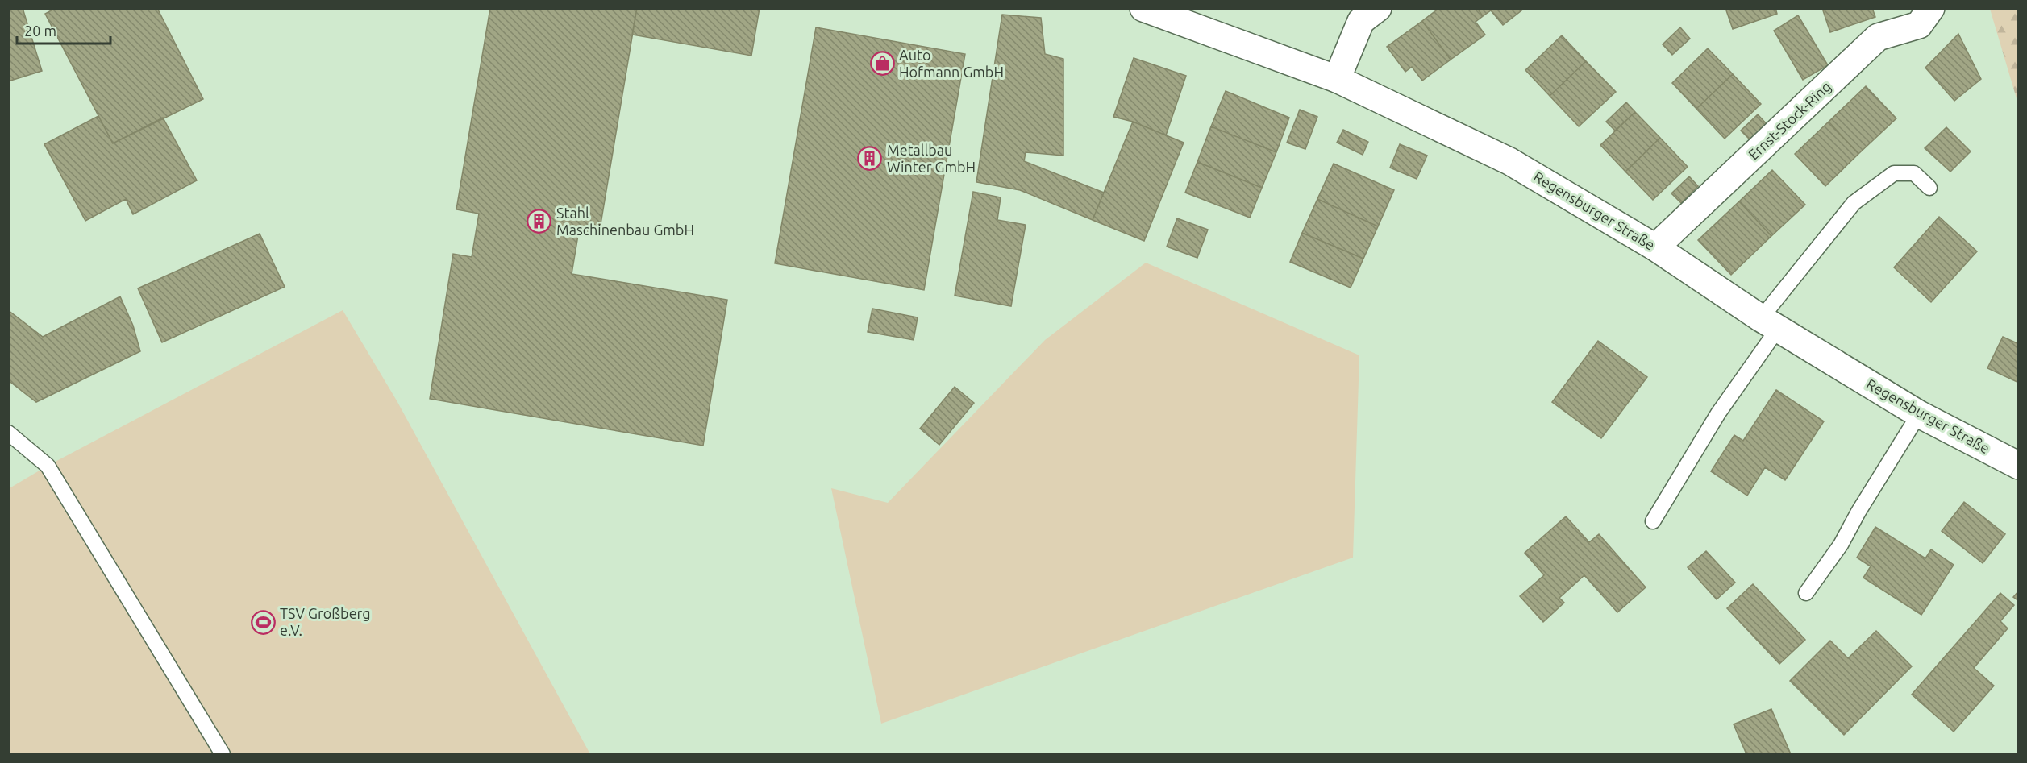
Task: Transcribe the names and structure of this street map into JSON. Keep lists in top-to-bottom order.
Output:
{
  "streets": {
    "street": ["Ernst-Stock-Ring", "Regensburger Straße"]
  },
  "crossings": [
    ["Ernst-Stock-Ring", "Regensburger Straße"]
  ],
  "places": {
    "shop": ["Auto Hofmann GmbH"],
    "building": ["Metallbau Winter GmbH", "Stahl Maschinenbau GmbH"],
    "sports": ["TSV Großberg e.V."]
  },
  "scale_bar": "20 m"
}
